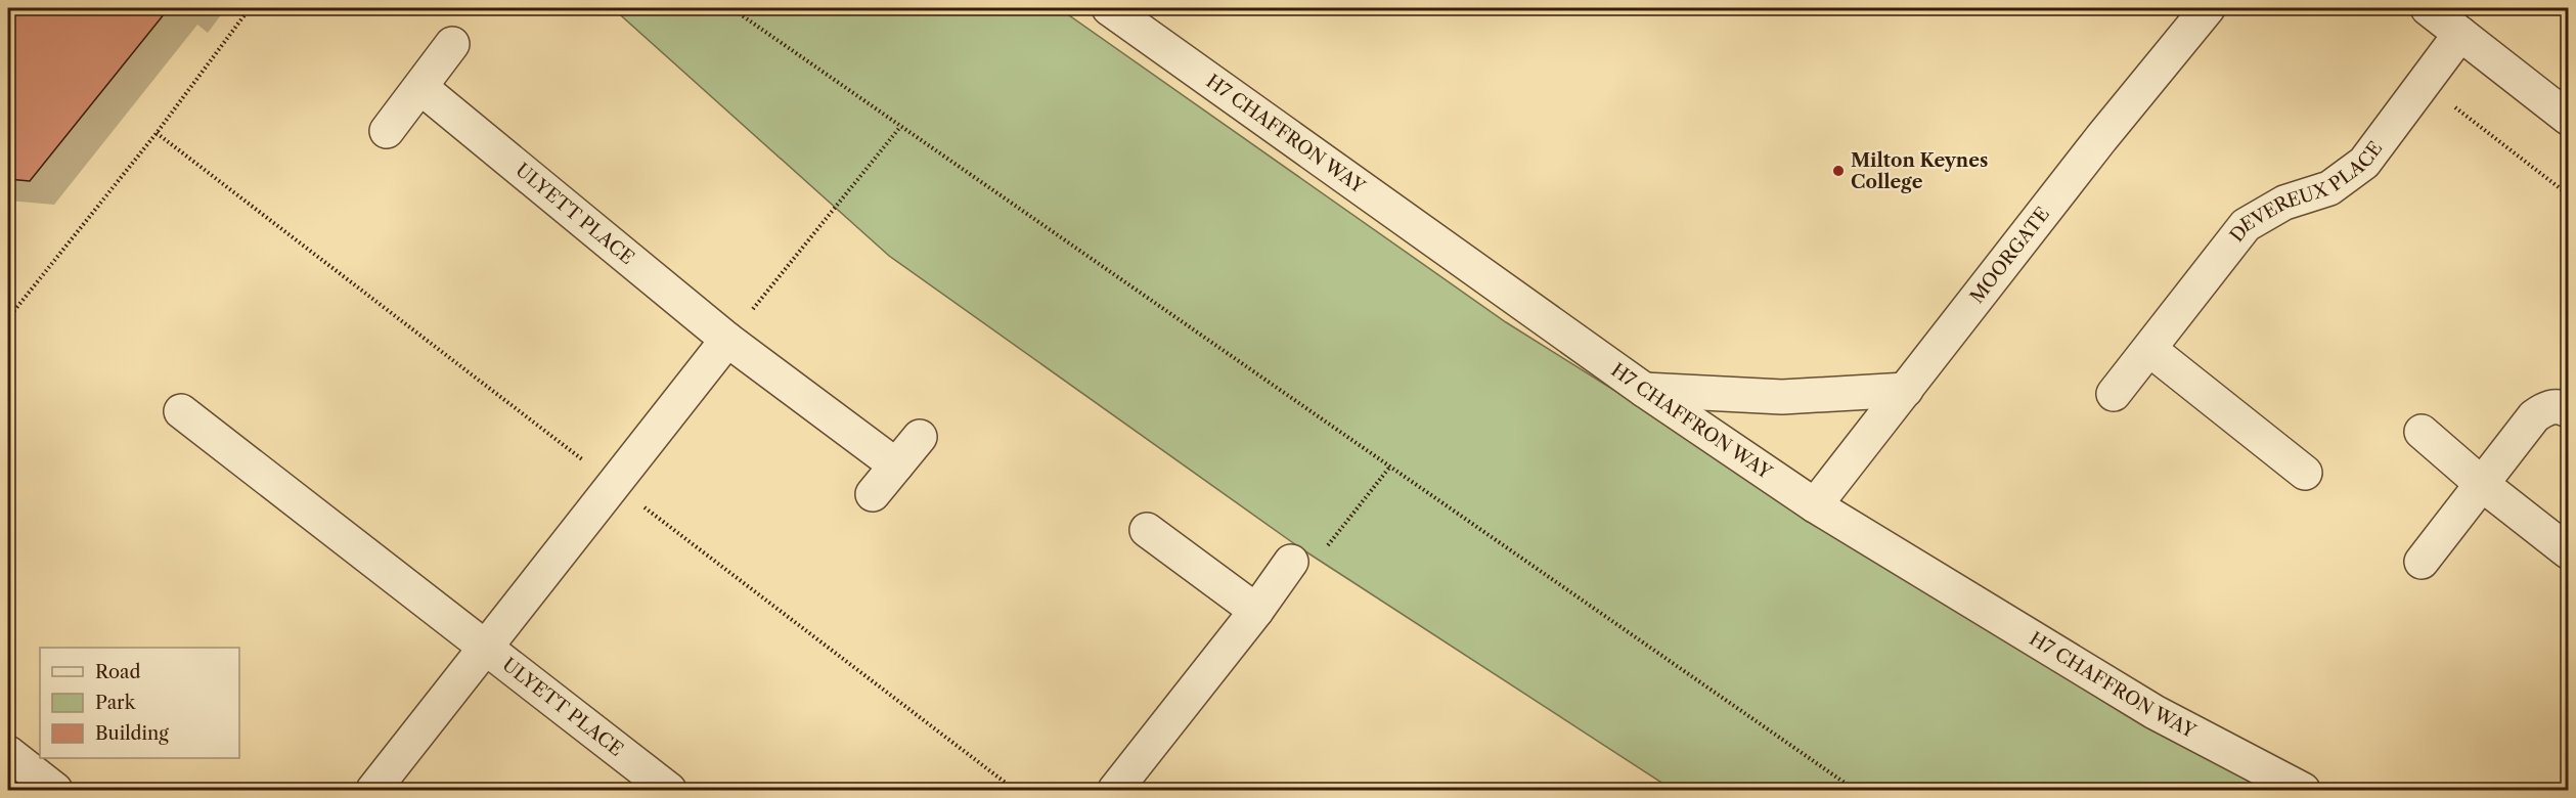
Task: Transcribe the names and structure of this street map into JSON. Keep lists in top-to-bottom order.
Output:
{
  "streets": {
    "street": [
      "H7 CHAFFRON WAY",
      "DEVEREUX PLACE",
      "ULYETT PLACE",
      "MOORGATE"
    ]
  },
  "crossings": [
    ["H7 CHAFFRON WAY", "MOORGATE"]
  ],
  "places": ["Milton Keynes College"],
  "legend": ["Road", "Park", "Building"]
}
